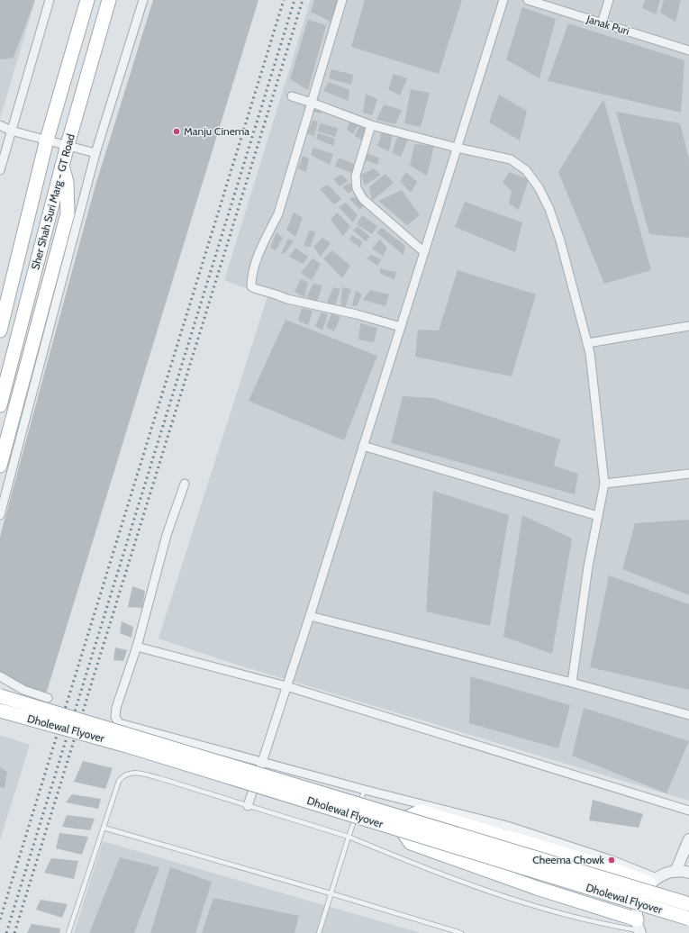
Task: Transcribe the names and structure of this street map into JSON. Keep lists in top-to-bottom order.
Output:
{
  "streets": {
    "main road": ["Sher Shah Suri Marg - GT Road", "Dholewal Flyover"],
    "street": ["Janak Puri"]
  },
  "places": ["Manju Cinema", "Cheema Chowk"]
}
